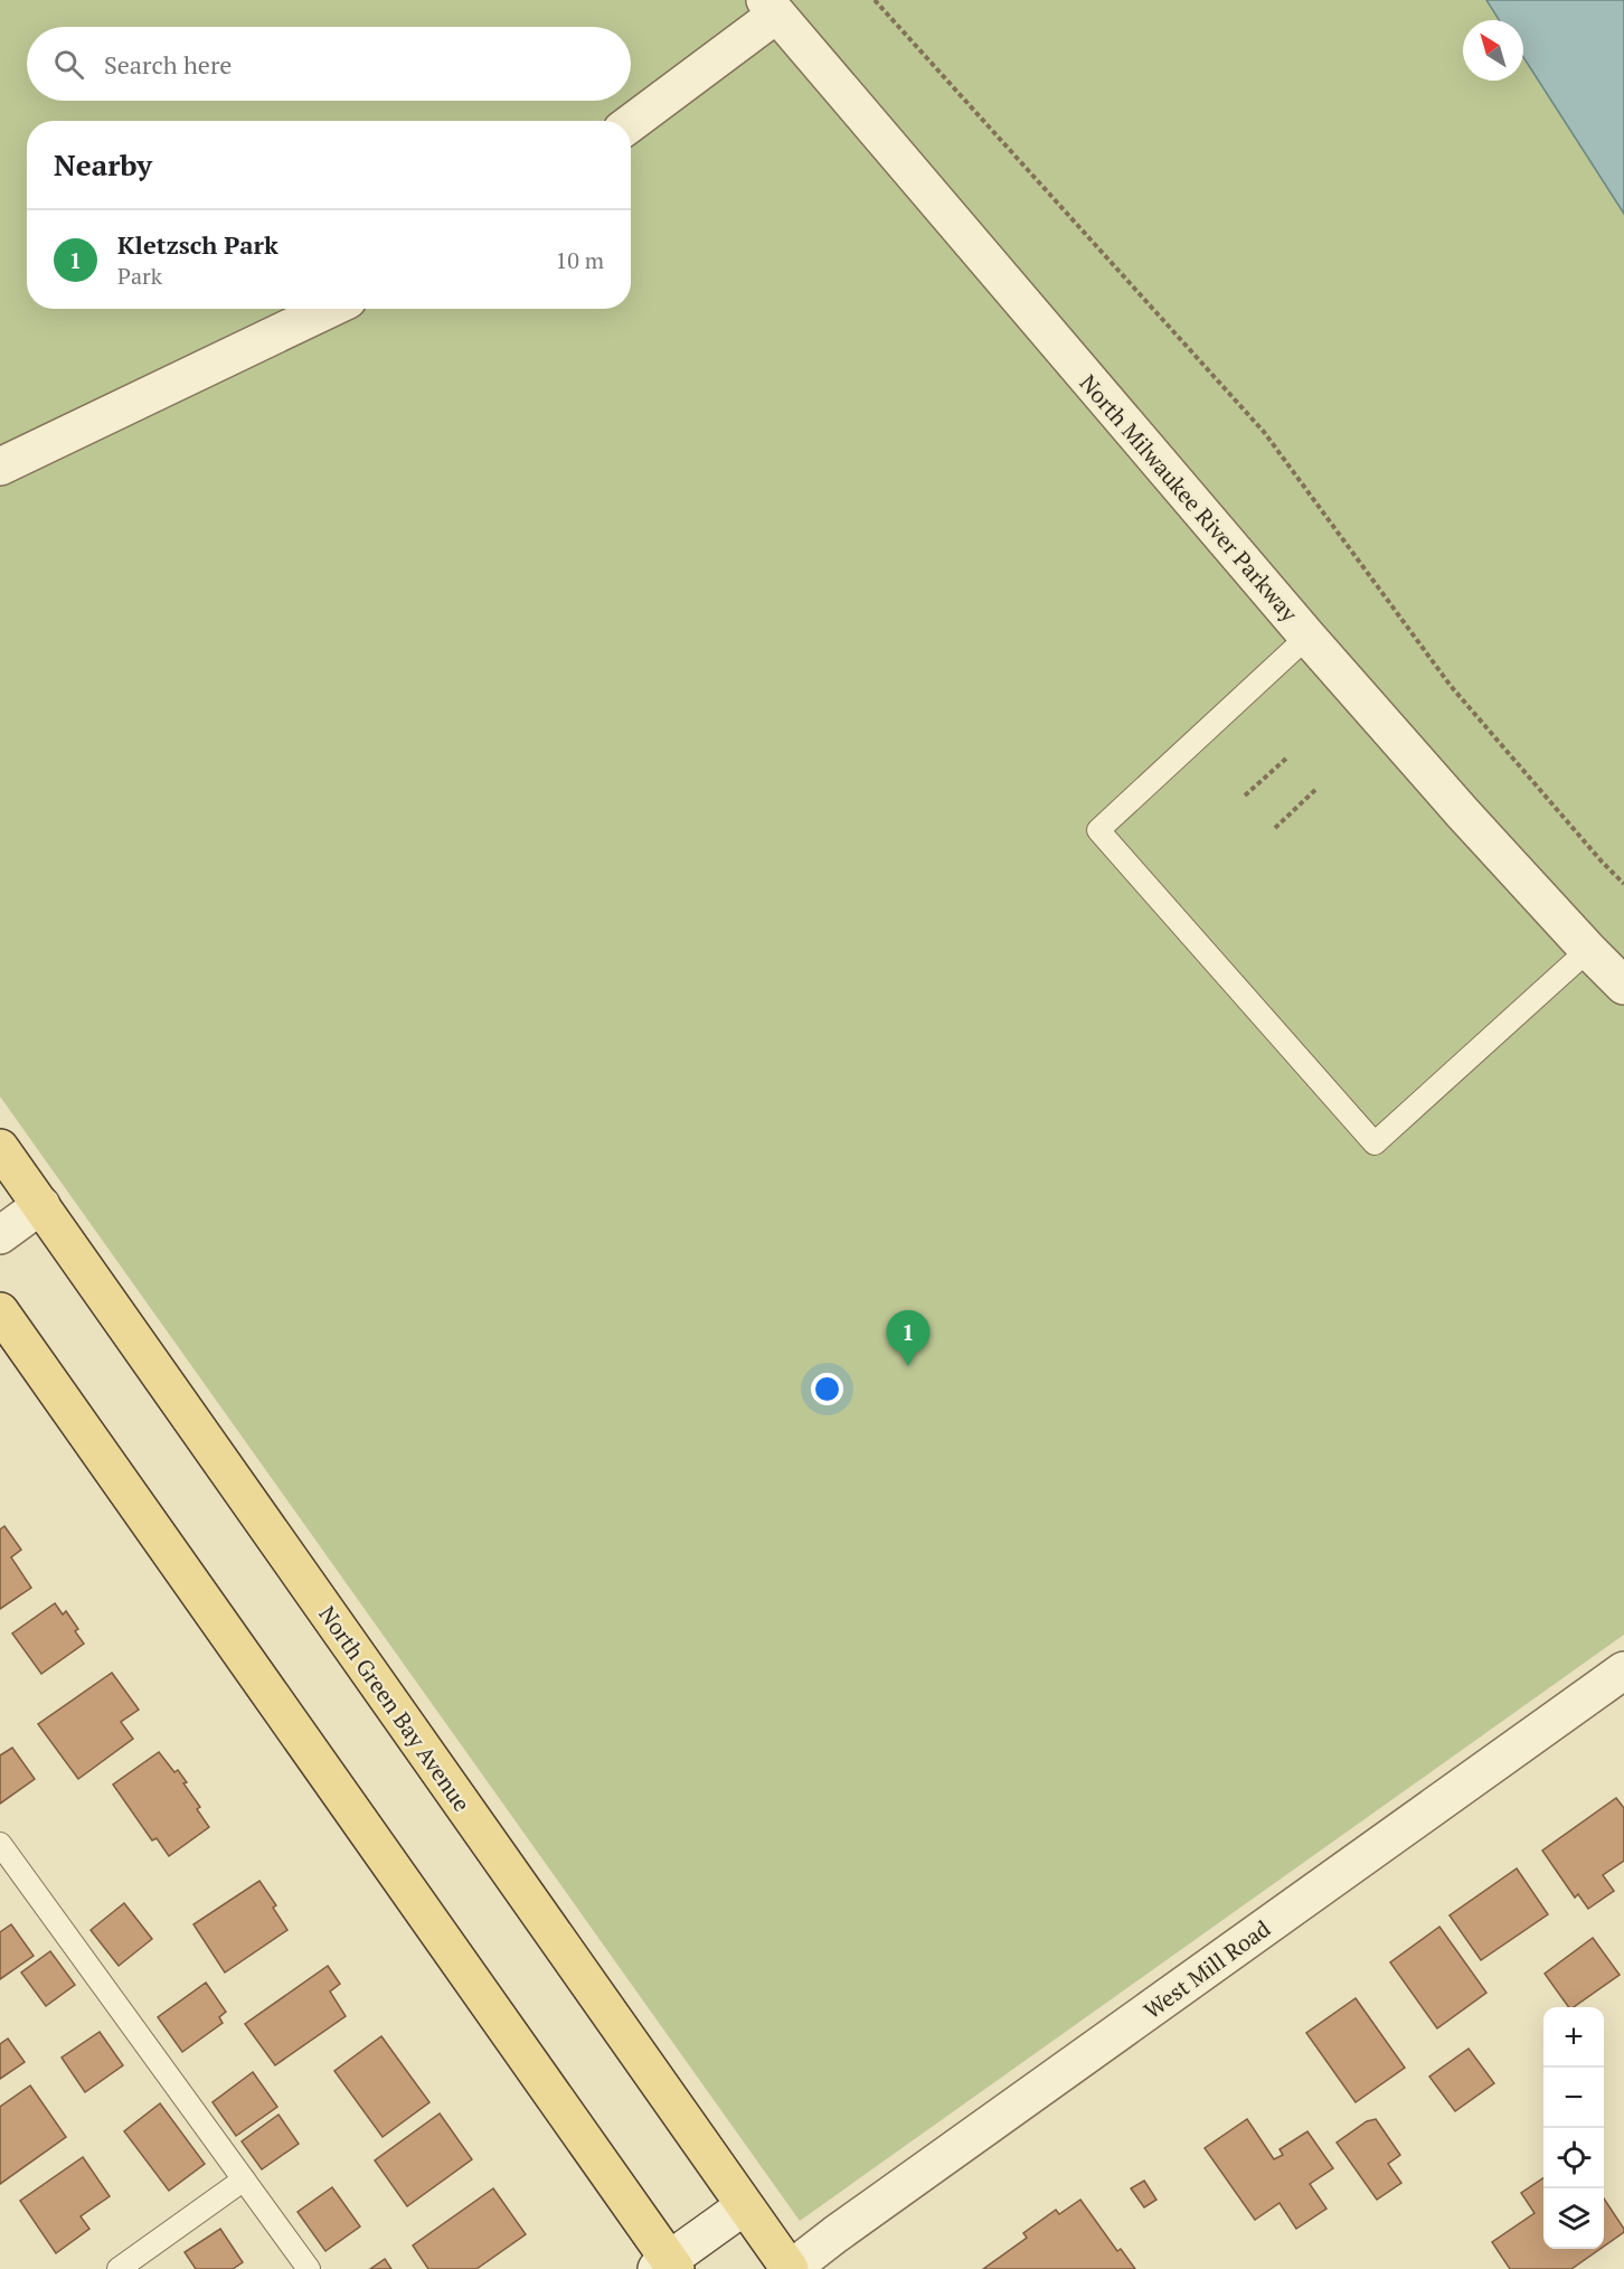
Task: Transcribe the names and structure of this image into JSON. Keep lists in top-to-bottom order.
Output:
{
  "streets": {
    "main road": ["North Green Bay Avenue"],
    "street": ["North Milwaukee River Parkway", "West Mill Road"]
  },
  "crossings": [
    ["North Green Bay Avenue", "West Mill Road"]
  ],
  "north": "top left",
  "page": {
    "search": "Search here",
    "heading": "Nearby",
    "list": [
      {
        "mark": "1",
        "name": "Kletzsch Park",
        "note": "Park",
        "value": "10 m"
      }
    ],
    "pins": "1",
    "map_buttons": ["+", "−"]
  }
}
